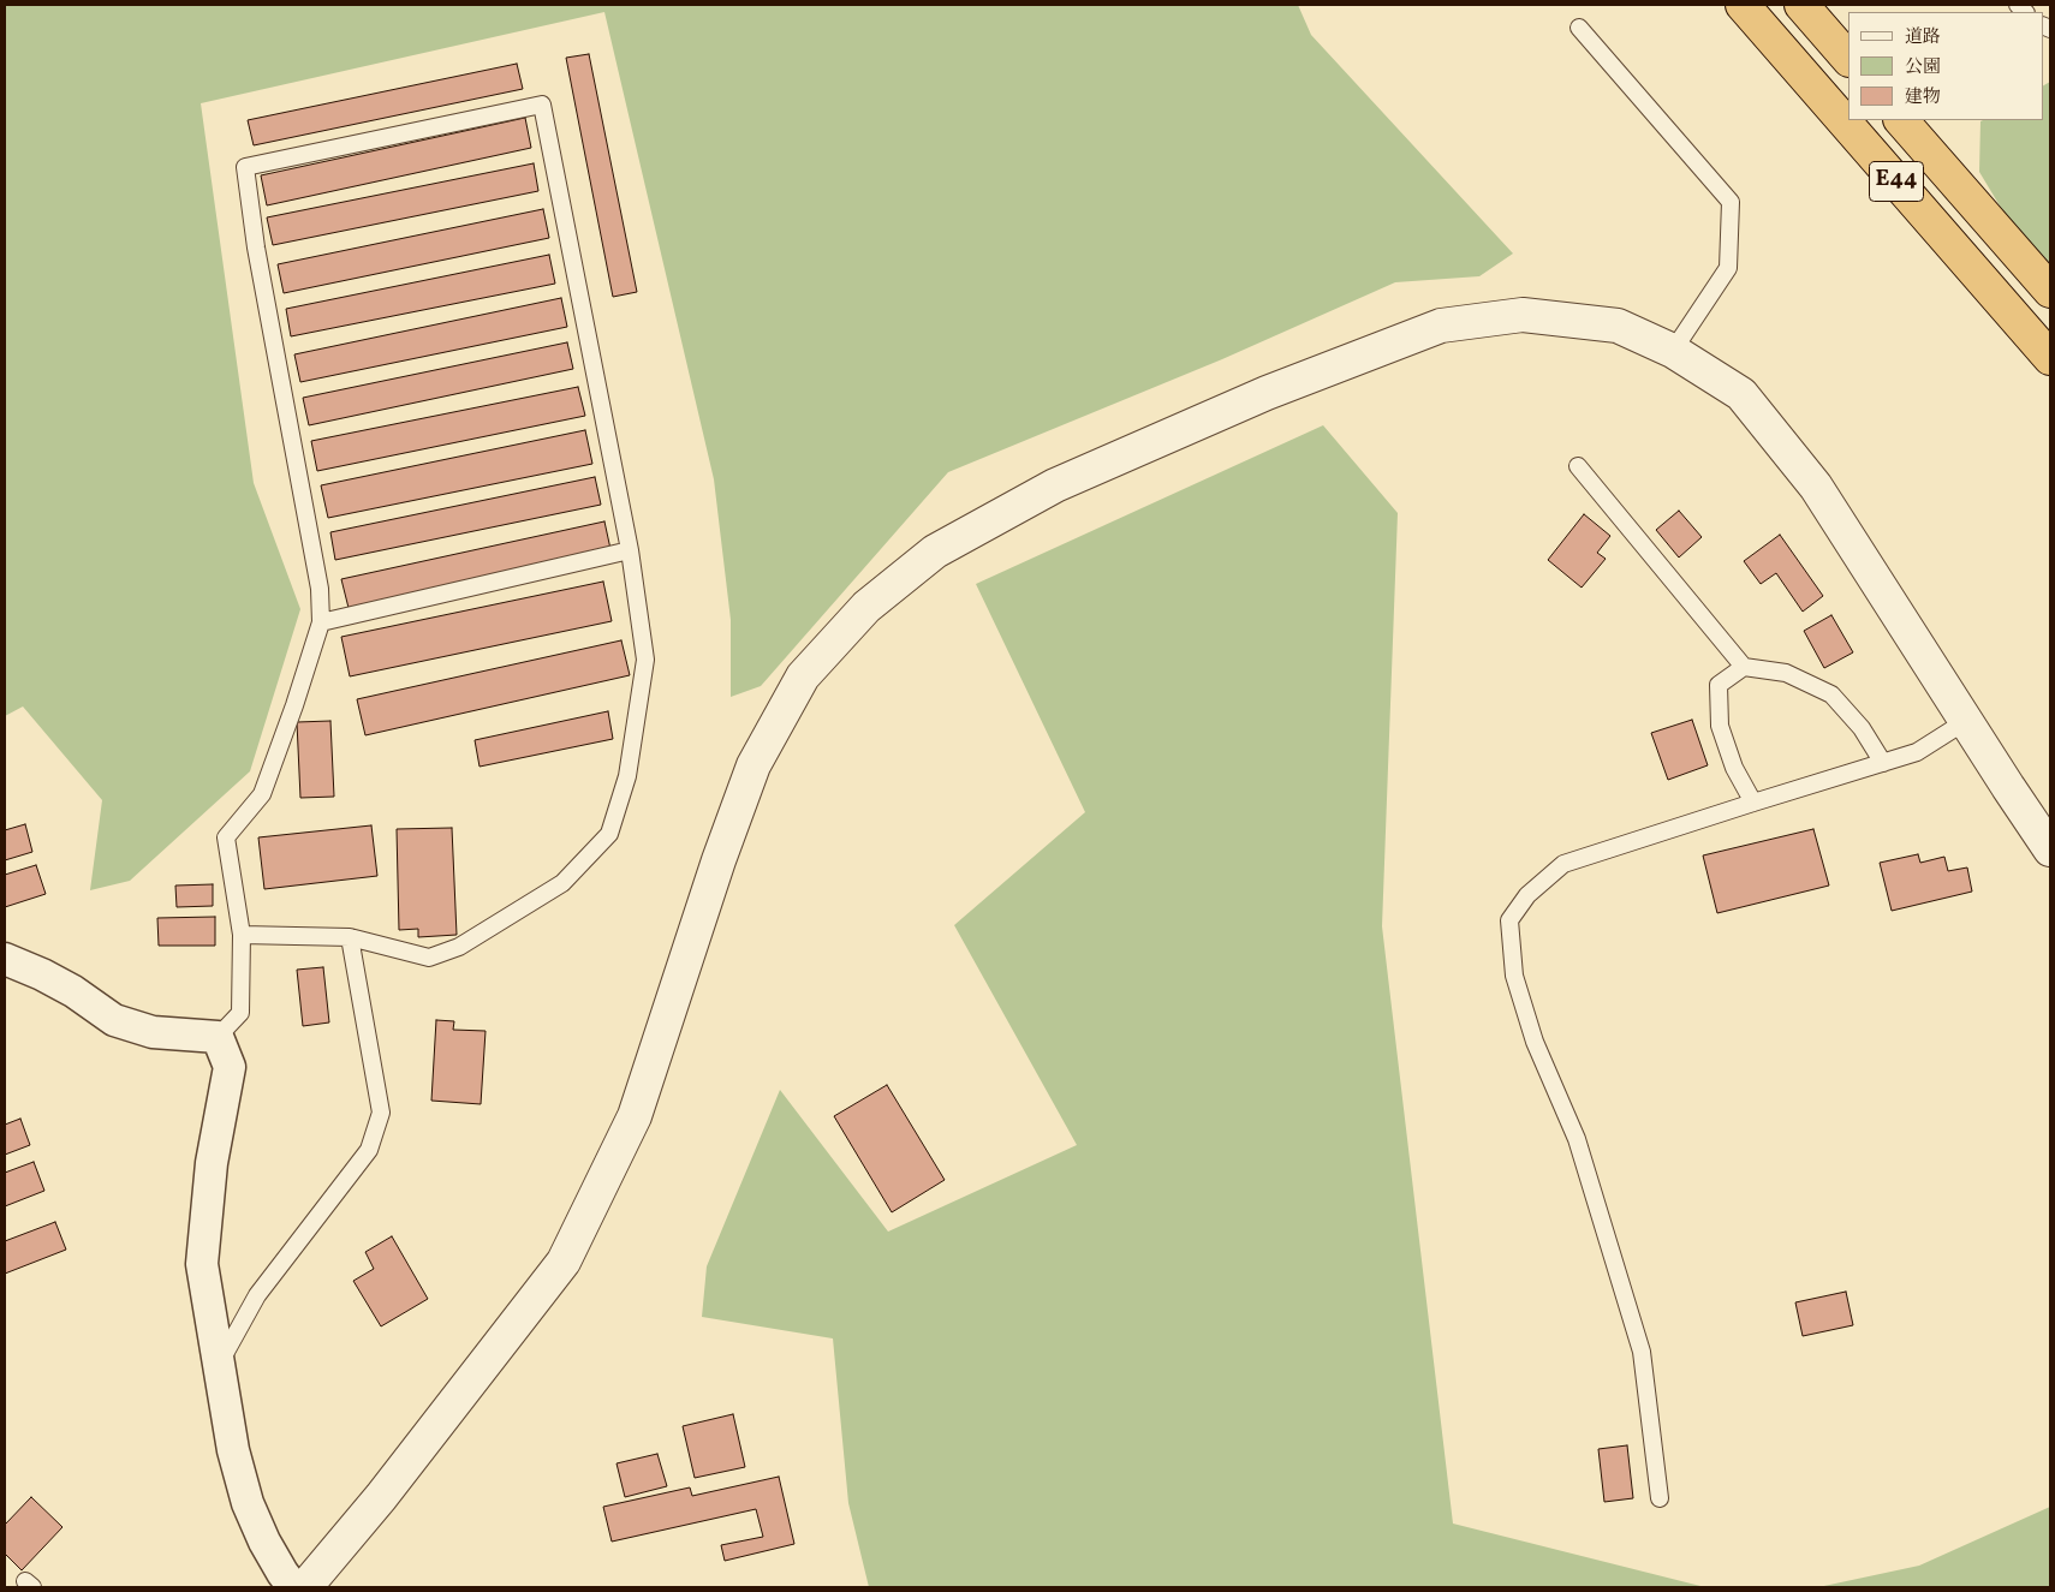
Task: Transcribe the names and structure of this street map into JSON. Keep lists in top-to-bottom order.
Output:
{
  "streets": {
    "highway": ["E44"]
  },
  "legend": ["道路", "公園", "建物"]
}
